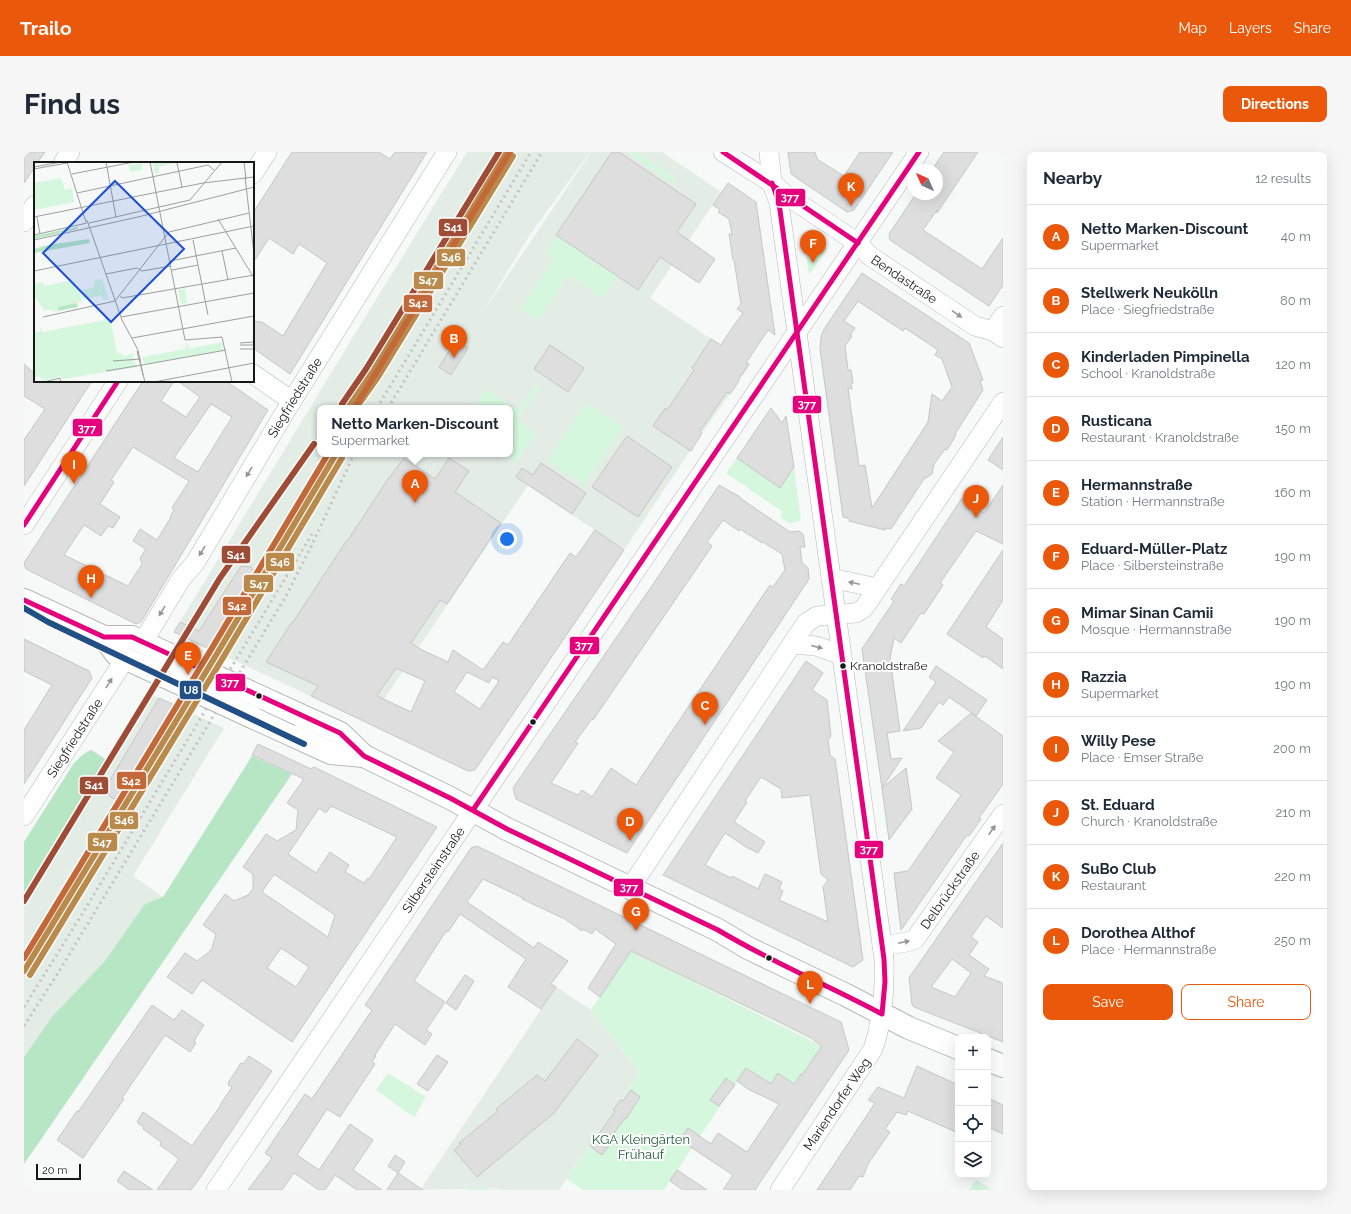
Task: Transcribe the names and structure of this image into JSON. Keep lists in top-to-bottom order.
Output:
{
  "streets": {
    "street": [
      "Bendastraße",
      "Siegfriedstraße",
      "Silbersteinstraße",
      "Delbrückstraße",
      "Mariendorfer Weg"
    ]
  },
  "crossings": [
    ["Bendastraße", "Silbersteinstraße"],
    ["Bendastraße", "Mariendorfer Weg"],
    ["Silbersteinstraße", "Mariendorfer Weg"],
    ["Delbrückstraße", "Mariendorfer Weg"]
  ],
  "one_way": ["Bendastraße", "Delbrückstraße"],
  "parks": ["KGA Kleingärten Frühauf"],
  "places": ["Kranoldstraße"],
  "lines": [
    "transit line S47",
    "transit line S42",
    "transit line S41",
    "transit line 377",
    "transit line S46",
    "transit line U8"
  ],
  "scale_bar": "20 m",
  "north": "top left",
  "page": {
    "header": "Trailo",
    "nav": ["Map", "Layers", "Share"],
    "buttons": [
      "Directions",
      ["Save", "Share"]
    ],
    "title": "Find us",
    "heading": ["Nearby", "12 results"],
    "pins": [
      "K",
      "F",
      "B",
      "I",
      "A",
      "J",
      "H",
      "E",
      "C",
      "D",
      "G",
      "L"
    ],
    "list": [
      {
        "mark": "A",
        "name": "Netto Marken-Discount",
        "note": "Supermarket",
        "value": "40 m"
      },
      {
        "mark": "B",
        "name": "Stellwerk Neukölln",
        "note": "Place · Siegfriedstraße",
        "value": "80 m"
      },
      {
        "mark": "C",
        "name": "Kinderladen Pimpinella",
        "note": "School · Kranoldstraße",
        "value": "120 m"
      },
      {
        "mark": "D",
        "name": "Rusticana",
        "note": "Restaurant · Kranoldstraße",
        "value": "150 m"
      },
      {
        "mark": "E",
        "name": "Hermannstraße",
        "note": "Station · Hermannstraße",
        "value": "160 m"
      },
      {
        "mark": "F",
        "name": "Eduard-Müller-Platz",
        "note": "Place · Silbersteinstraße",
        "value": "190 m"
      },
      {
        "mark": "G",
        "name": "Mimar Sinan Camii",
        "note": "Mosque · Hermannstraße",
        "value": "190 m"
      },
      {
        "mark": "H",
        "name": "Razzia",
        "note": "Supermarket",
        "value": "190 m"
      },
      {
        "mark": "I",
        "name": "Willy Pese",
        "note": "Place · Emser Straße",
        "value": "200 m"
      },
      {
        "mark": "J",
        "name": "St. Eduard",
        "note": "Church · Kranoldstraße",
        "value": "210 m"
      },
      {
        "mark": "K",
        "name": "SuBo Club",
        "note": "Restaurant",
        "value": "220 m"
      },
      {
        "mark": "L",
        "name": "Dorothea Althof",
        "note": "Place · Hermannstraße",
        "value": "250 m"
      }
    ],
    "popup": ["Netto Marken-Discount", "Supermarket"],
    "map_buttons": ["+", "−"],
    "scale": "20 m"
  }
}
